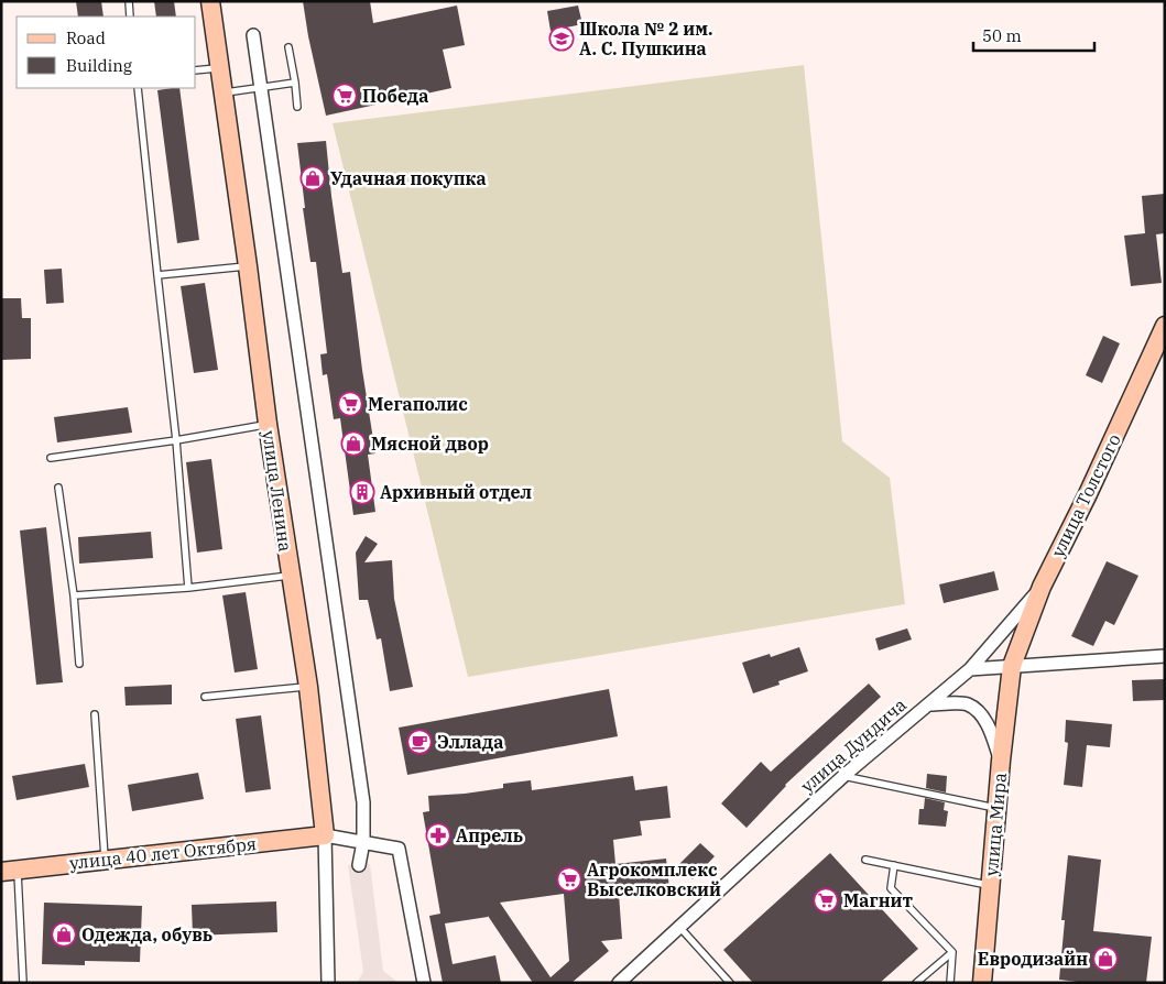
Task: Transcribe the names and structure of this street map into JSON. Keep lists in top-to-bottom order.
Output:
{
  "streets": {
    "street": [
      "улица Ленина",
      "улица Толстого",
      "улица Дундича",
      "улица Мира",
      "улица 40 лет Октября"
    ]
  },
  "crossings": [
    ["улица Ленина", "улица 40 лет Октября"],
    ["улица Толстого", "улица Дундича"],
    ["улица Толстого", "улица Мира"]
  ],
  "places": {
    "school or university": ["Школа № 2 им. А. С. Пушкина"],
    "supermarket": [
      "Победа",
      "Мегаполис",
      "Агрокомплекс Выселковский",
      "Магнит"
    ],
    "shop": [
      "Удачная покупка",
      "Мясной двор",
      "Одежда, обувь",
      "Евродизайн"
    ],
    "building": ["Архивный отдел"],
    "cafe": ["Эллада"],
    "pharmacy": ["Апрель"]
  },
  "legend": ["Road", "Building"],
  "scale_bar": "50 m"
}
